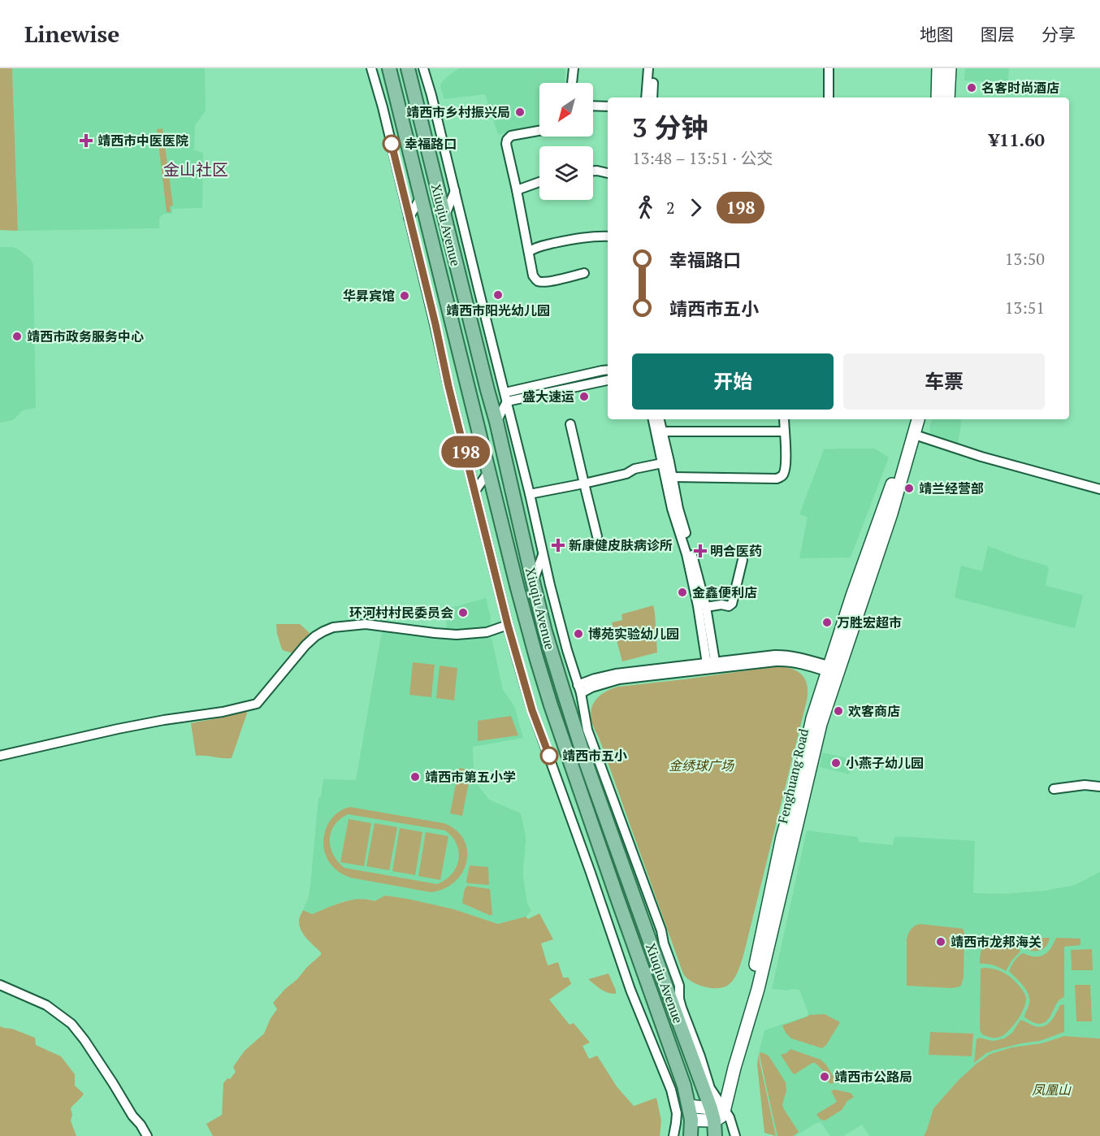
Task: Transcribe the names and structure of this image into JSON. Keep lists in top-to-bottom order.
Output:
{
  "streets": {
    "main road": ["Xiuqiu Avenue", "Fenghuang Road"]
  },
  "crossings": [
    ["Xiuqiu Avenue", "Fenghuang Road"]
  ],
  "districts": ["金山社区"],
  "parks": ["金绣球广场", "凤凰山"],
  "places": {
    "other": [
      "名客时尚酒店",
      "靖西市乡村振兴局",
      "幸福路口",
      "靖西市阳光幼儿园",
      "华昇宾馆",
      "靖西市政务服务中心",
      "盛大速运",
      "靖兰经营部",
      "金鑫便利店",
      "环河村村民委员会",
      "万胜宏超市",
      "博苑实验幼儿园",
      "欢客商店",
      "靖西市五小",
      "小燕子幼儿园",
      "靖西市第五小学",
      "靖西市龙邦海关",
      "靖西市公路局"
    ],
    "health": ["靖西市中医医院", "新康健皮肤病诊所", "明合医药"]
  },
  "lines": ["bus line 198"],
  "north": "bottom left",
  "page": {
    "header": "Linewise",
    "nav": ["地图", "图层", "分享"],
    "on_map": "198",
    "heading": ["3 分钟", "13:48 – 13:51 · 公交", "¥11.60"],
    "legs": ["2", "198"],
    "list": [
      {
        "name": "幸福路口",
        "value": "13:50"
      },
      {
        "name": "靖西市五小",
        "value": "13:51"
      }
    ],
    "buttons": ["开始", "车票"]
  }
}
